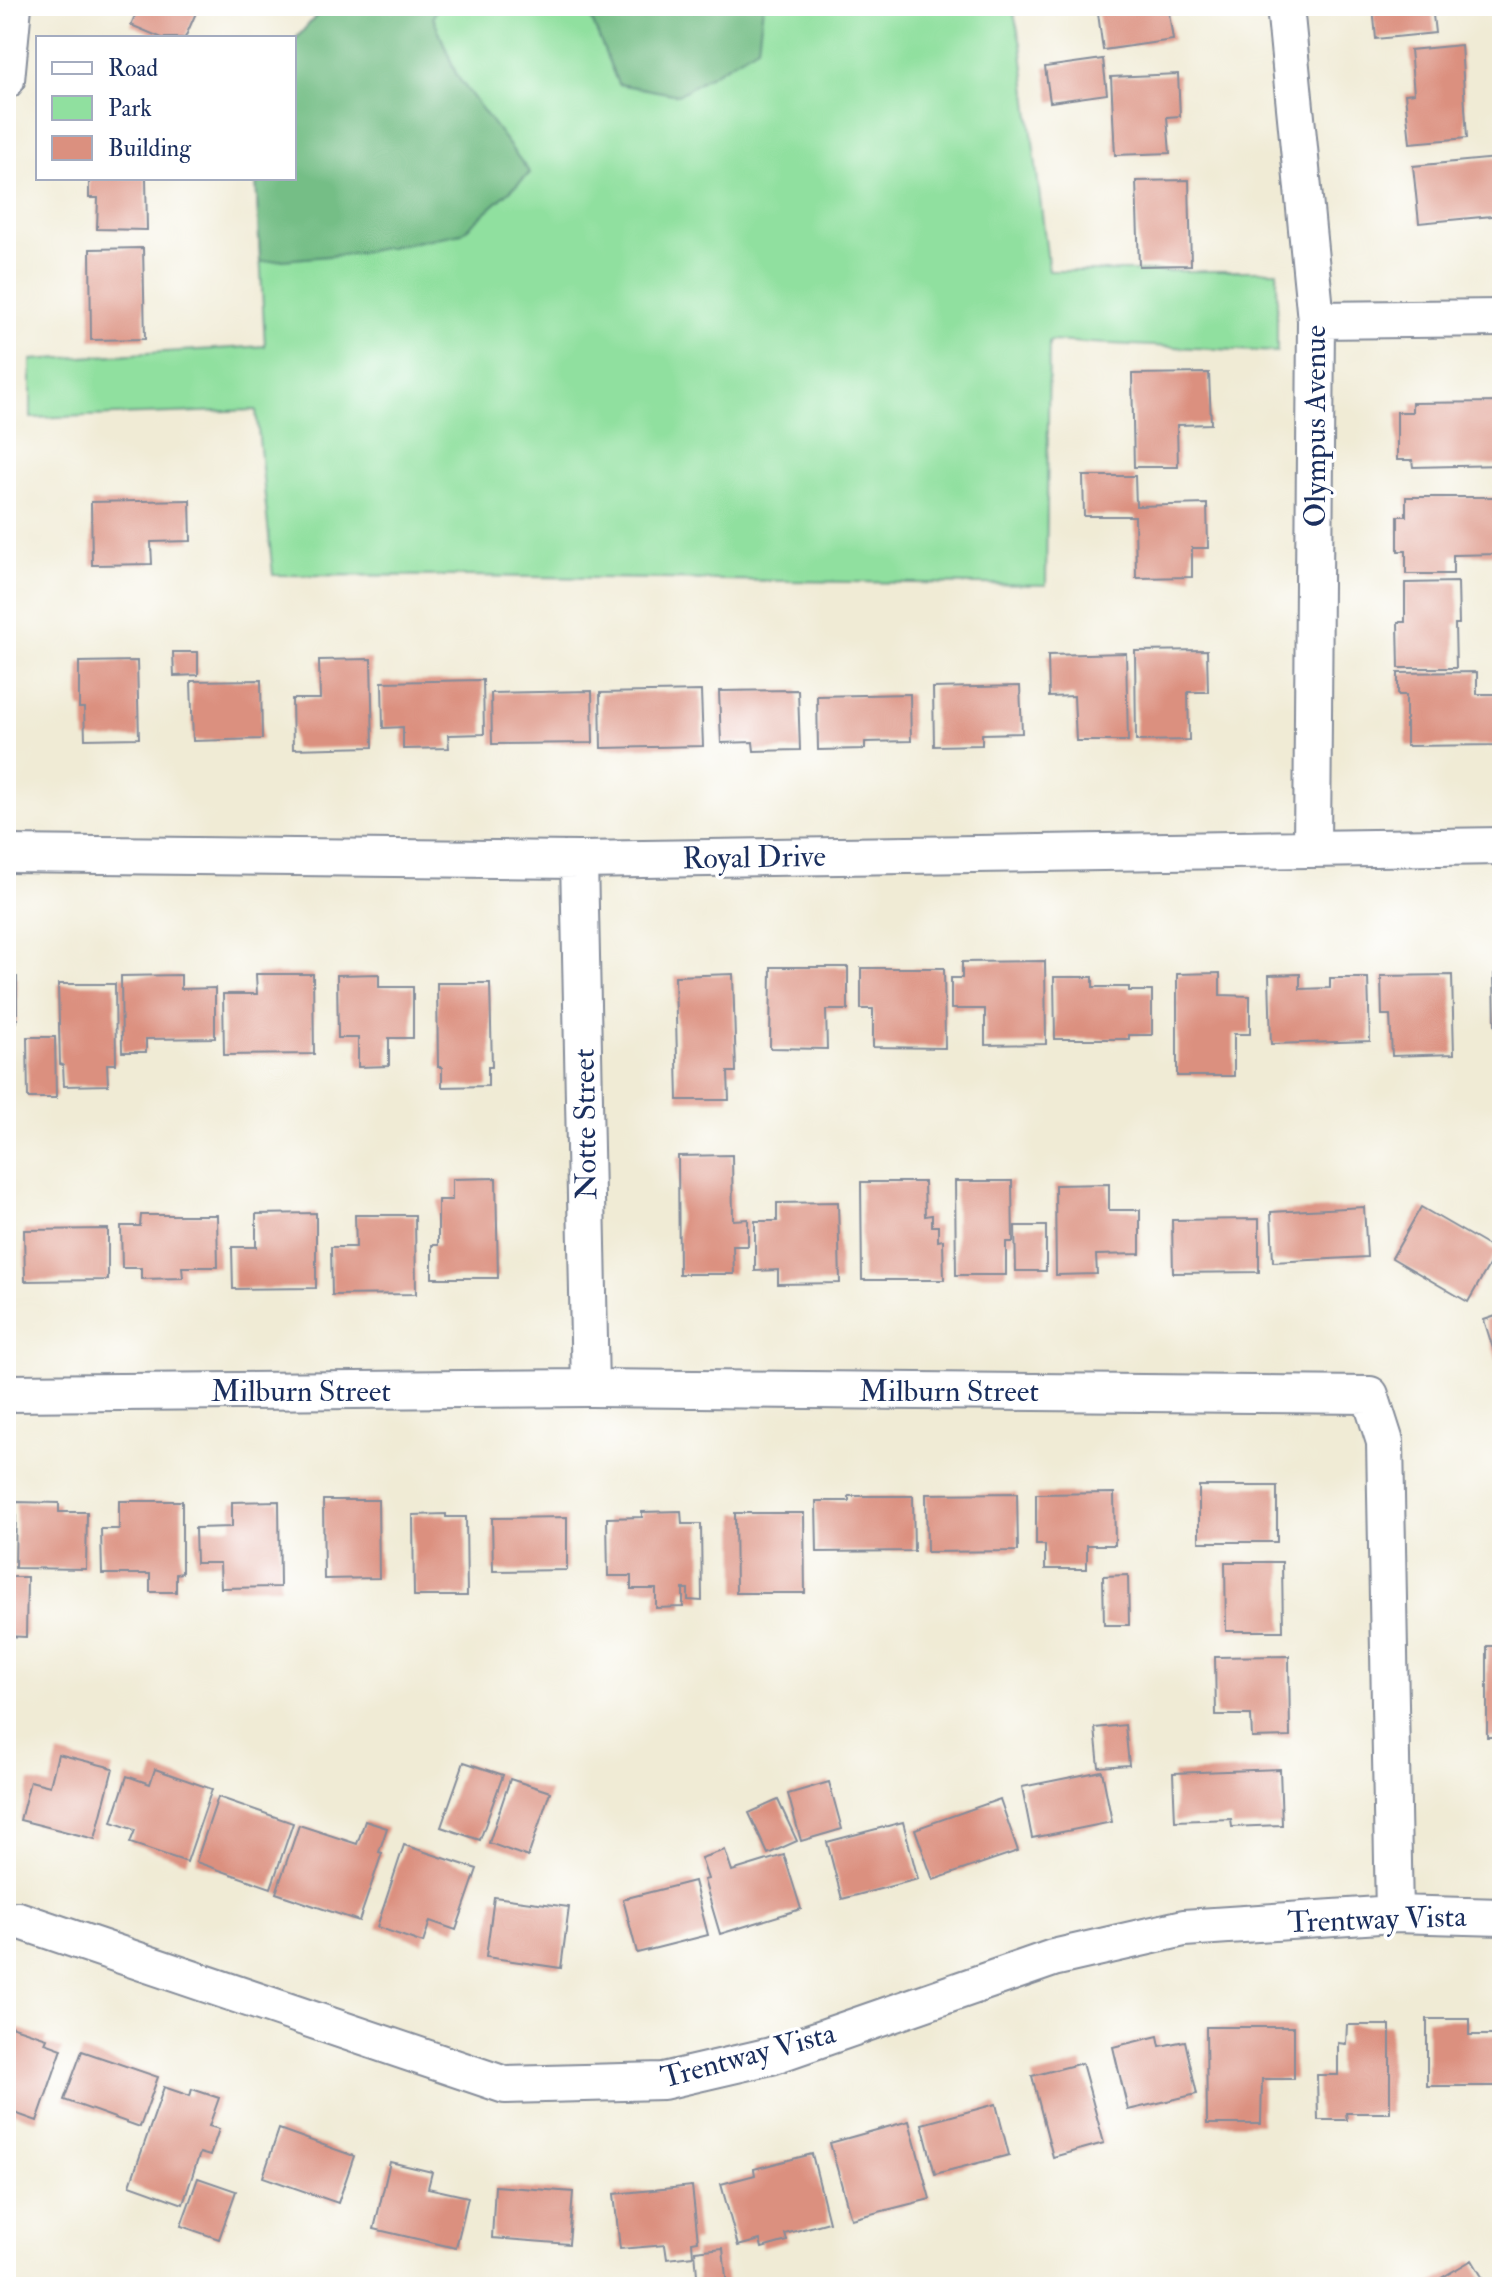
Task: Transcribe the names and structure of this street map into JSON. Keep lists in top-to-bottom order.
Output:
{
  "streets": {
    "street": [
      "Olympus Avenue",
      "Royal Drive",
      "Notte Street",
      "Milburn Street",
      "Trentway Vista"
    ]
  },
  "crossings": [
    ["Olympus Avenue", "Royal Drive"],
    ["Royal Drive", "Notte Street"],
    ["Notte Street", "Milburn Street"],
    ["Milburn Street", "Trentway Vista"]
  ],
  "legend": ["Road", "Park", "Building"]
}
